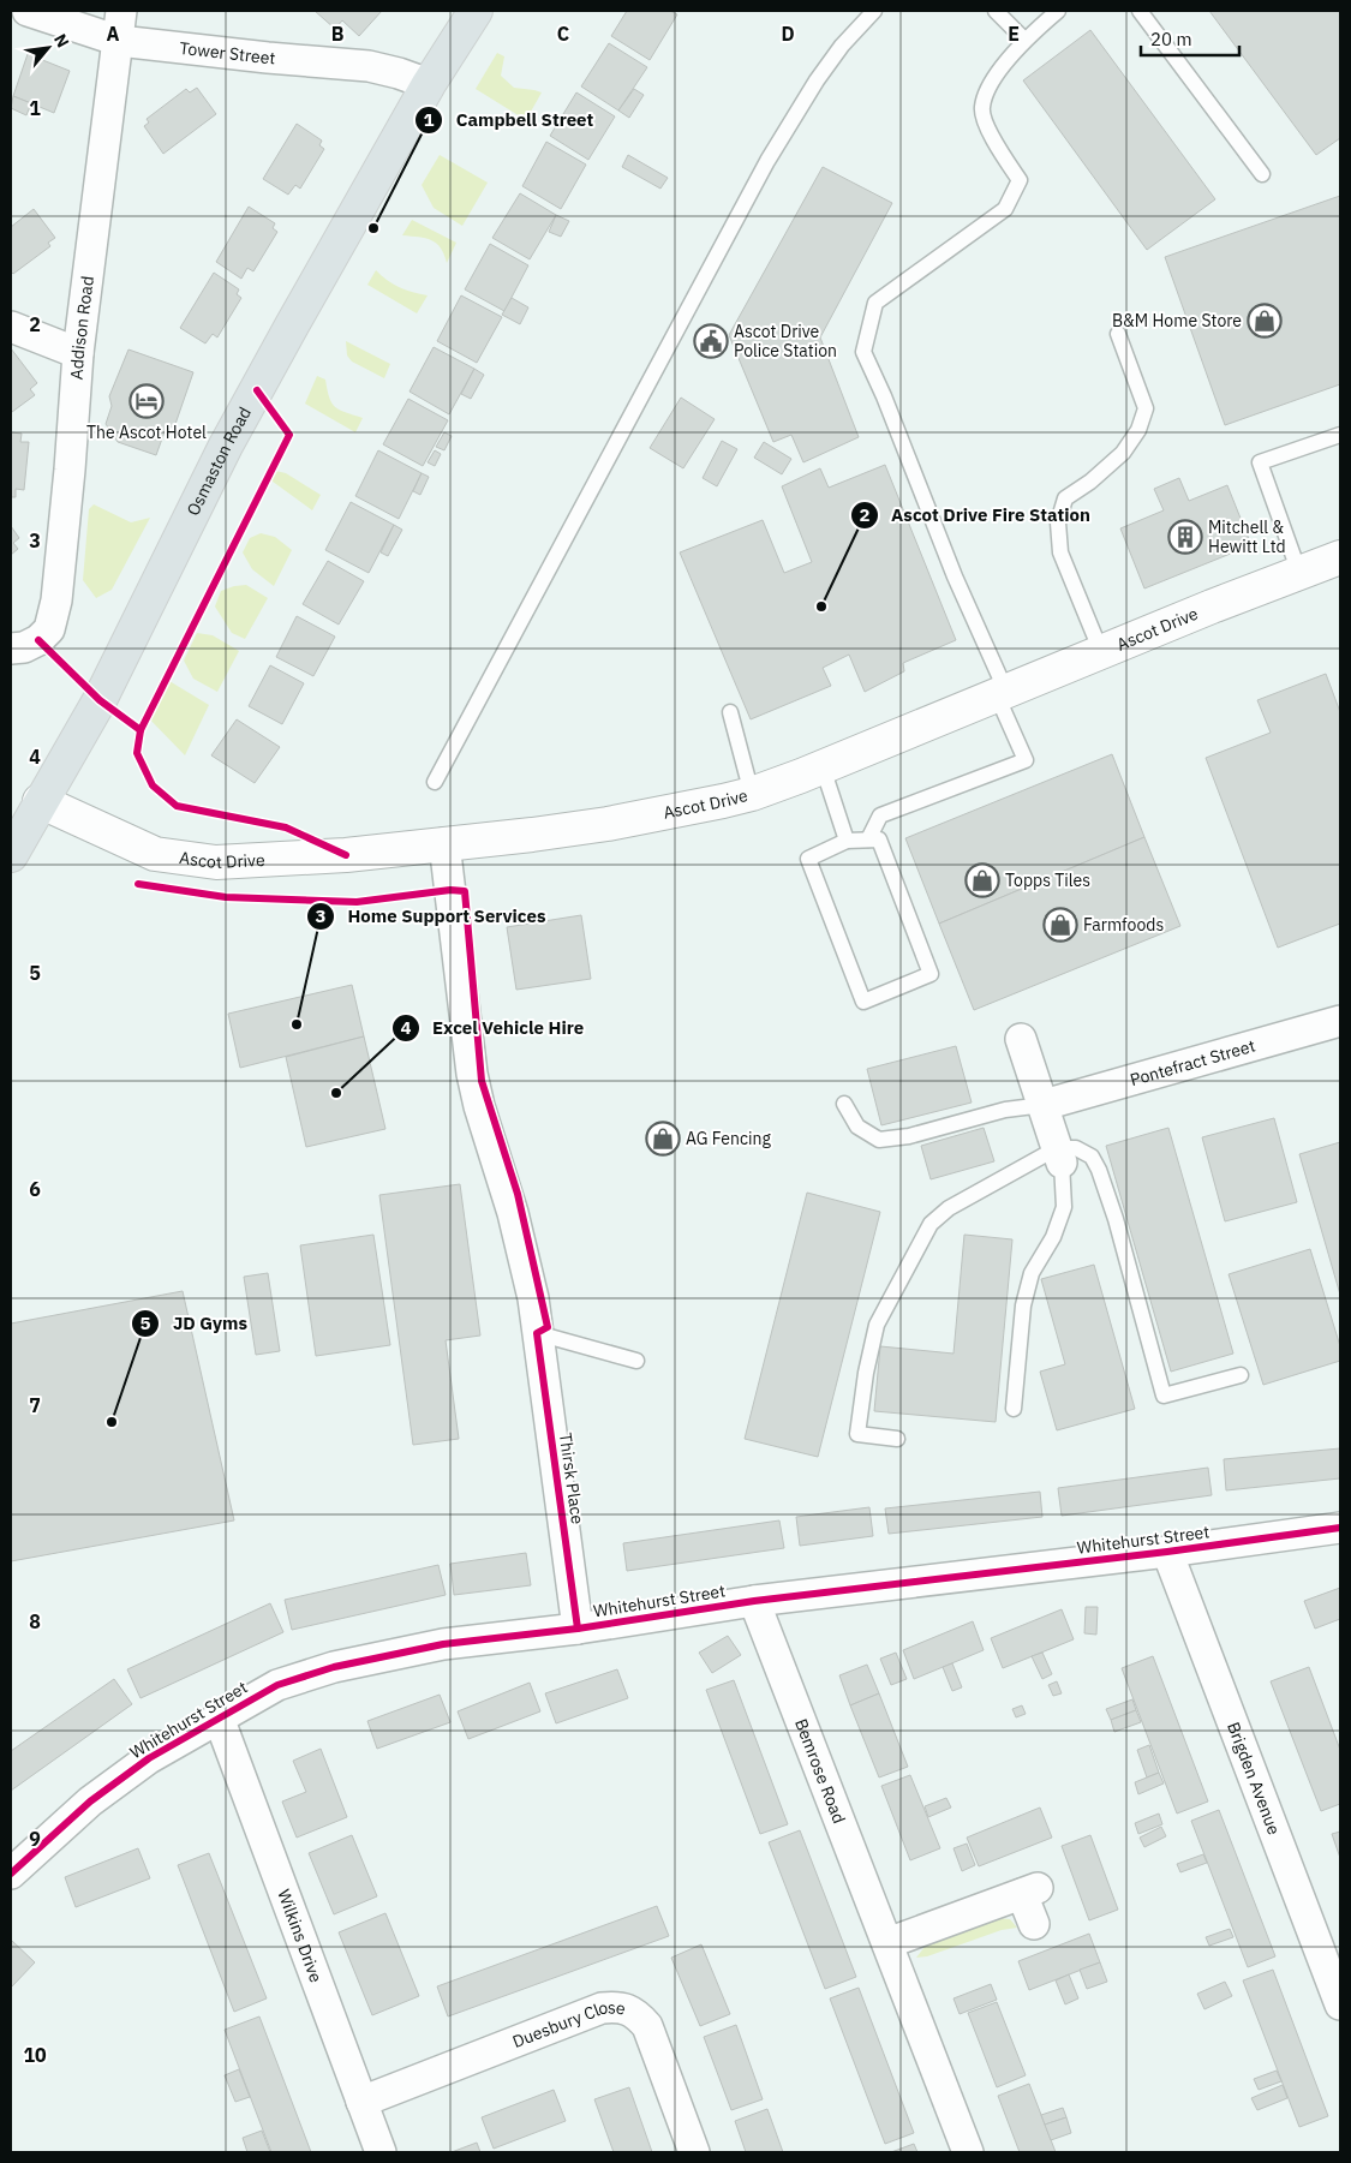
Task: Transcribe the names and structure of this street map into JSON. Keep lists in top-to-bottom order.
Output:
{
  "streets": {
    "main road": ["Osmaston Road"],
    "street": [
      "Tower Street",
      "Addison Road",
      "Ascot Drive",
      "Pontefract Street",
      "Thirsk Place",
      "Whitehurst Street",
      "Bemrose Road",
      "Brigden Avenue",
      "Wilkins Drive",
      "Duesbury Close"
    ]
  },
  "crossings": [
    ["Tower Street", "Addison Road"],
    ["Tower Street", "Osmaston Road"],
    ["Osmaston Road", "Ascot Drive"],
    ["Ascot Drive", "Thirsk Place"],
    ["Thirsk Place", "Whitehurst Street"],
    ["Whitehurst Street", "Bemrose Road"],
    ["Whitehurst Street", "Brigden Avenue"],
    ["Whitehurst Street", "Wilkins Drive"],
    ["Wilkins Drive", "Duesbury Close"]
  ],
  "places": {
    "other": [
      "Campbell Street",
      "Ascot Drive Fire Station",
      "Home Support Services",
      "Excel Vehicle Hire",
      "JD Gyms"
    ],
    "shop": [
      "B&M Home Store",
      "Topps Tiles",
      "Farmfoods",
      "AG Fencing"
    ],
    "public building": ["Ascot Drive Police Station"],
    "hotel": ["The Ascot Hotel"],
    "building": ["Mitchell & Hewitt Ltd"]
  },
  "scale_bar": "20 m",
  "north": "top right",
  "grid": {
    "columns": [
      "A",
      "B",
      "C",
      "D",
      "E"
    ],
    "rows": [
      "1",
      "2",
      "3",
      "4",
      "5",
      "6",
      "7",
      "8",
      "9",
      "10"
    ]
  }
}
